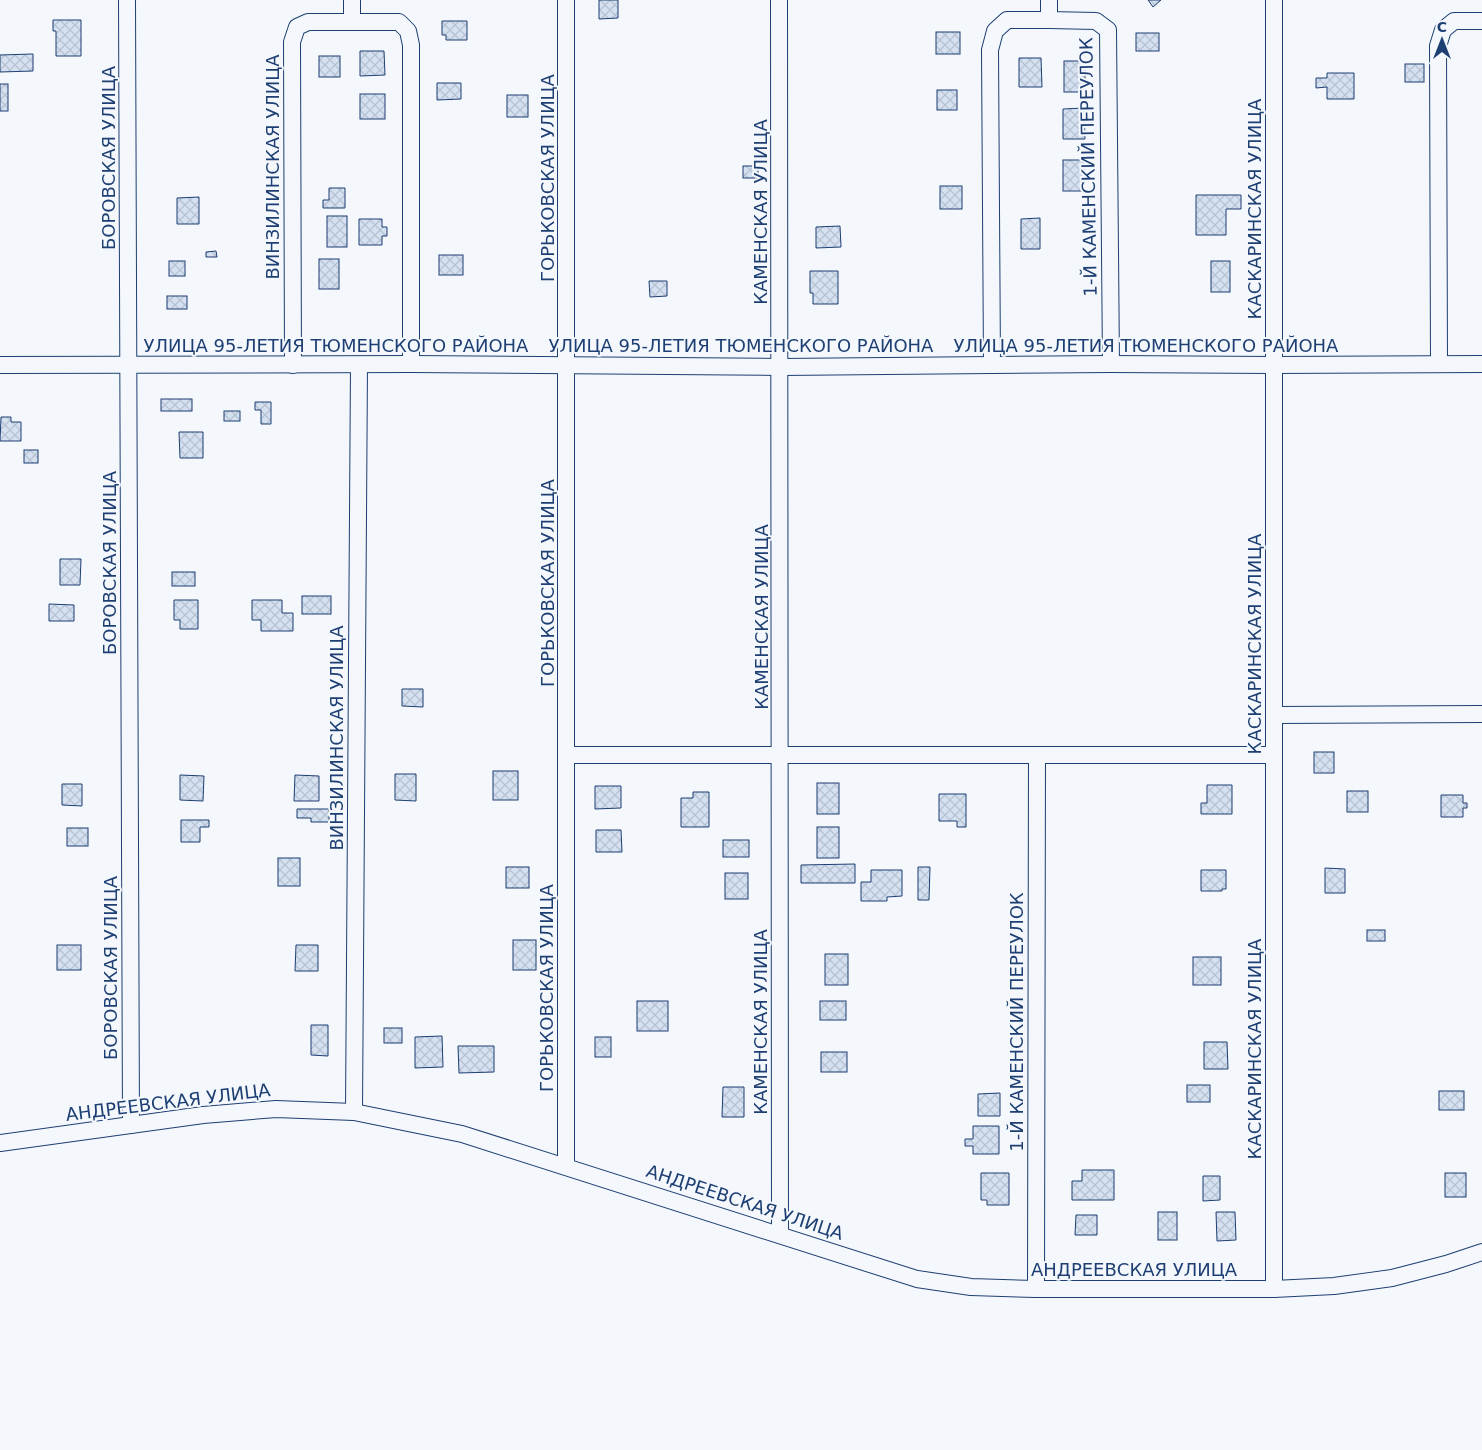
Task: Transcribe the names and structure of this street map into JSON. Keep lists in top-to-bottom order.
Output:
{
  "streets": {
    "street": [
      "БОРОВСКАЯ УЛИЦА",
      "ВИНЗИЛИНСКАЯ УЛИЦА",
      "1-Й КАМЕНСКИЙ ПЕРЕУЛОК",
      "ГОРЬКОВСКАЯ УЛИЦА",
      "КАСКАРИНСКАЯ УЛИЦА",
      "КАМЕНСКАЯ УЛИЦА",
      "УЛИЦА 95-ЛЕТИЯ ТЮМЕНСКОГО РАЙОНА",
      "АНДРЕЕВСКАЯ УЛИЦА"
    ]
  },
  "crossings": [
    ["БОРОВСКАЯ УЛИЦА", "УЛИЦА 95-ЛЕТИЯ ТЮМЕНСКОГО РАЙОНА"],
    ["БОРОВСКАЯ УЛИЦА", "АНДРЕЕВСКАЯ УЛИЦА"],
    ["ВИНЗИЛИНСКАЯ УЛИЦА", "УЛИЦА 95-ЛЕТИЯ ТЮМЕНСКОГО РАЙОНА"],
    ["ВИНЗИЛИНСКАЯ УЛИЦА", "АНДРЕЕВСКАЯ УЛИЦА"],
    ["1-Й КАМЕНСКИЙ ПЕРЕУЛОК", "УЛИЦА 95-ЛЕТИЯ ТЮМЕНСКОГО РАЙОНА"],
    ["1-Й КАМЕНСКИЙ ПЕРЕУЛОК", "АНДРЕЕВСКАЯ УЛИЦА"],
    ["ГОРЬКОВСКАЯ УЛИЦА", "УЛИЦА 95-ЛЕТИЯ ТЮМЕНСКОГО РАЙОНА"],
    ["ГОРЬКОВСКАЯ УЛИЦА", "АНДРЕЕВСКАЯ УЛИЦА"],
    ["КАСКАРИНСКАЯ УЛИЦА", "УЛИЦА 95-ЛЕТИЯ ТЮМЕНСКОГО РАЙОНА"],
    ["КАСКАРИНСКАЯ УЛИЦА", "АНДРЕЕВСКАЯ УЛИЦА"],
    ["КАМЕНСКАЯ УЛИЦА", "УЛИЦА 95-ЛЕТИЯ ТЮМЕНСКОГО РАЙОНА"],
    ["КАМЕНСКАЯ УЛИЦА", "АНДРЕЕВСКАЯ УЛИЦА"]
  ],
  "north": "top"
}
